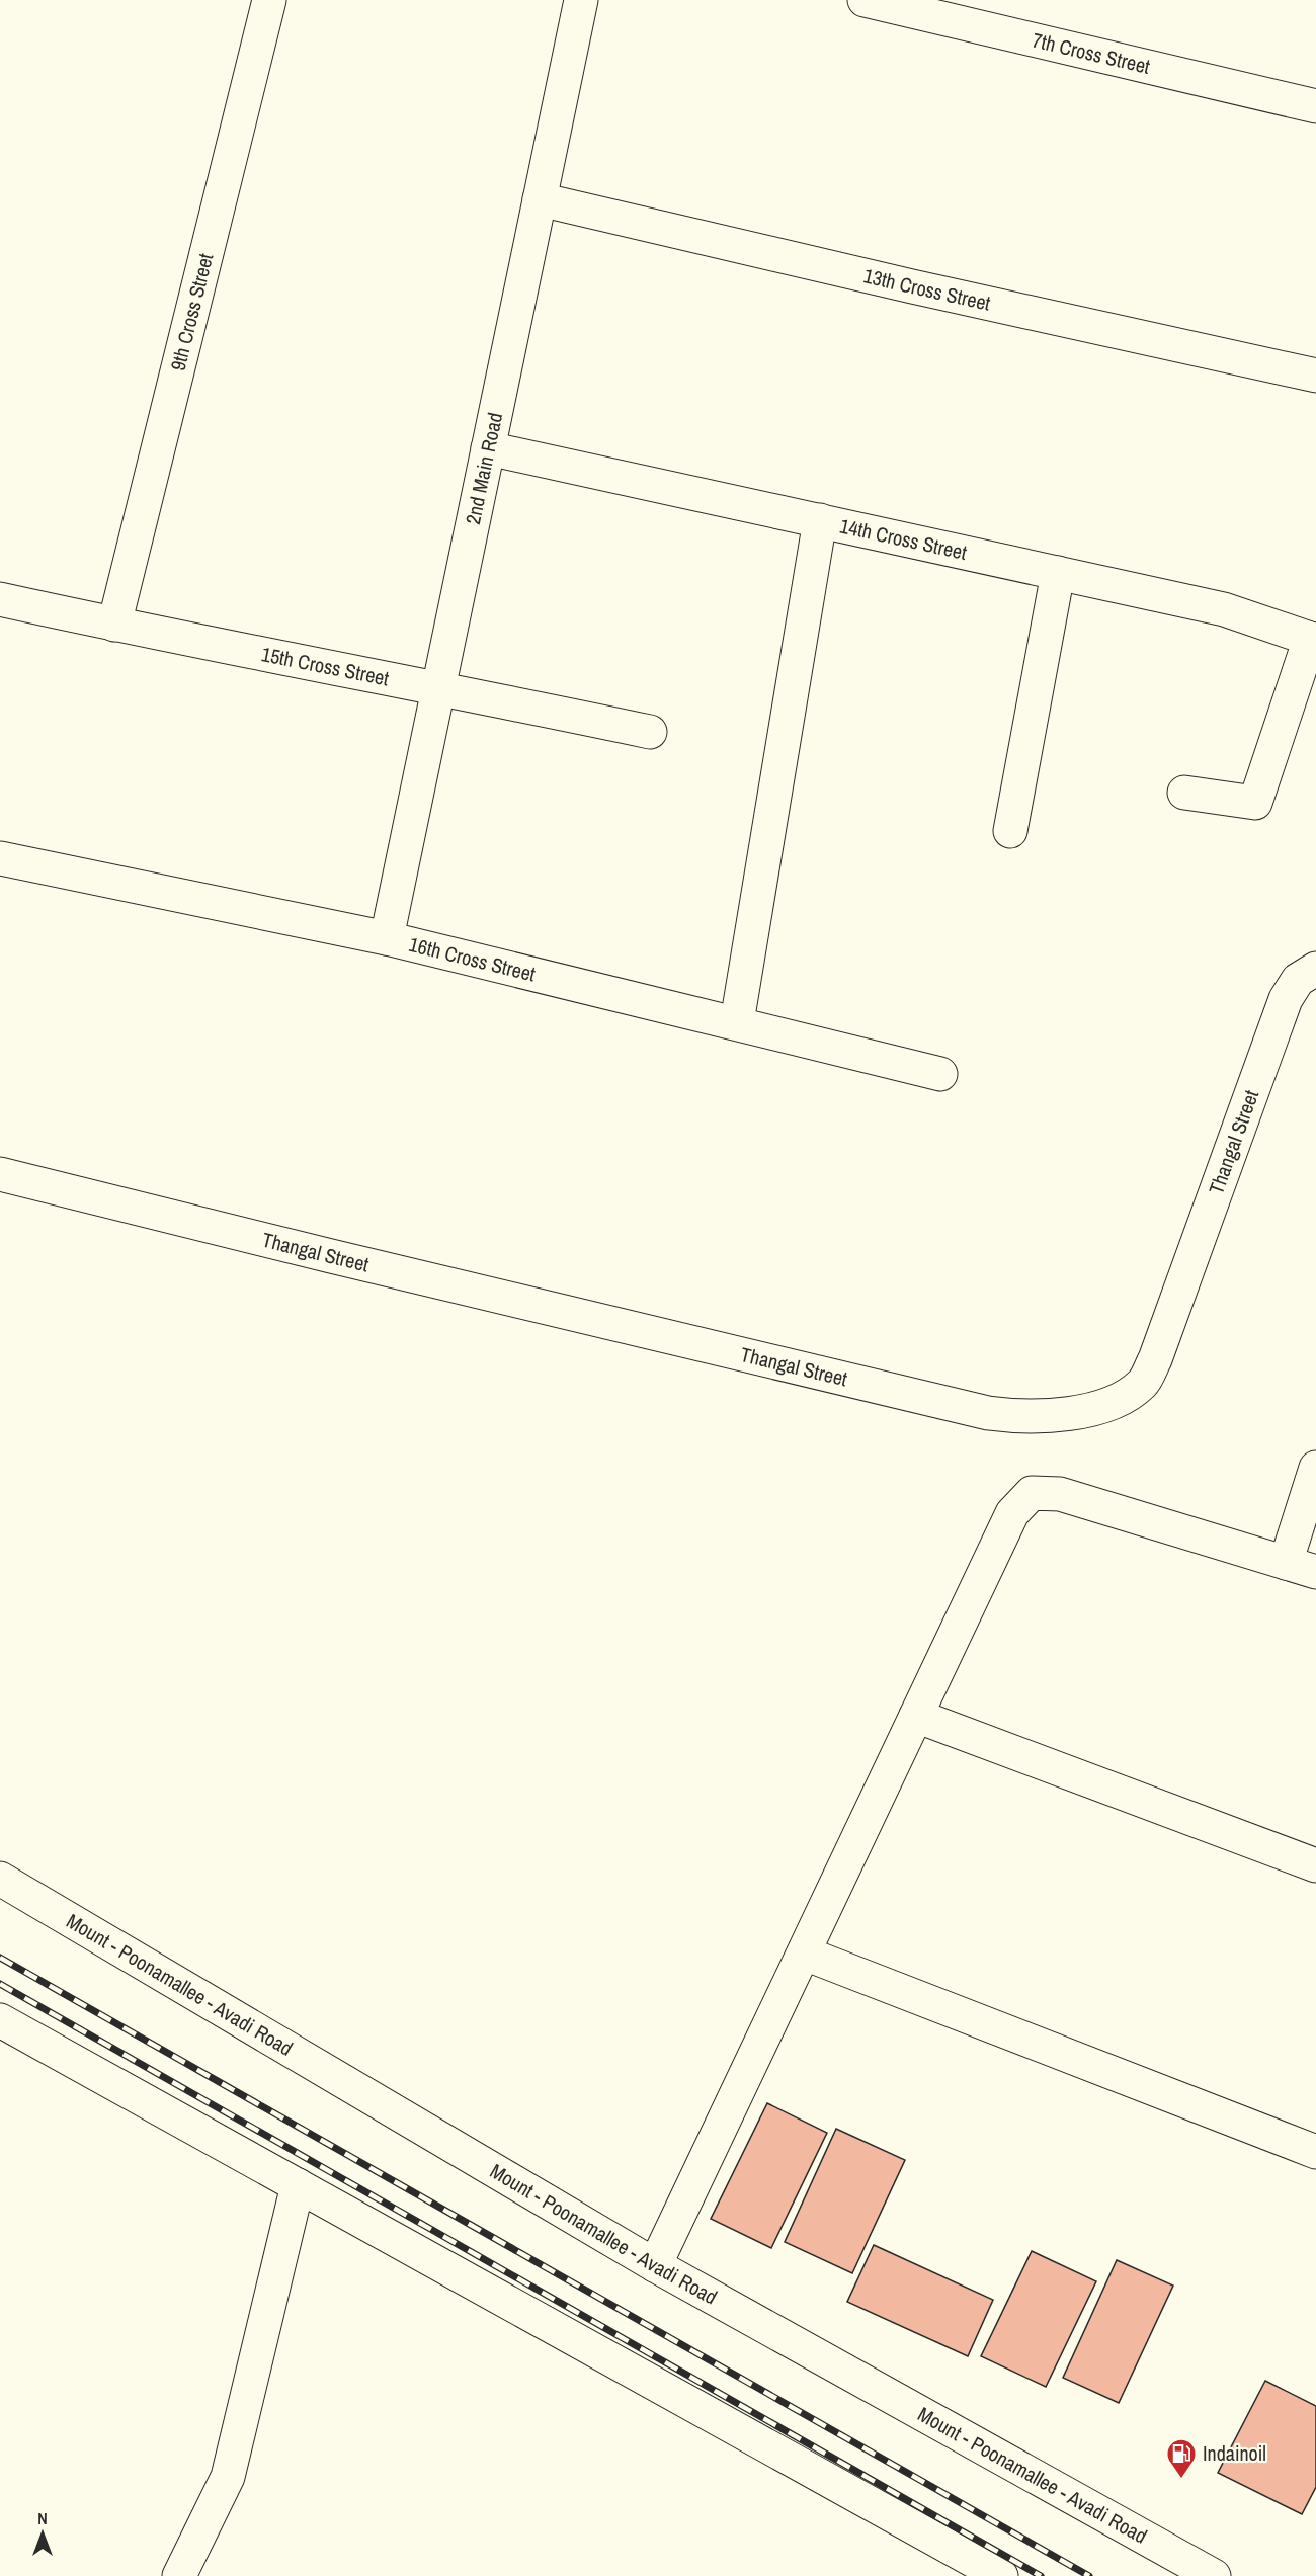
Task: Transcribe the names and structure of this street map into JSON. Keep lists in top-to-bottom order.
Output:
{
  "streets": {
    "street": [
      "7th Cross Street",
      "13th Cross Street",
      "9th Cross Street",
      "2nd Main Road",
      "14th Cross Street",
      "15th Cross Street",
      "16th Cross Street",
      "Thangal Street",
      "Mount - Poonamallee - Avadi Road"
    ]
  },
  "crossings": [
    ["13th Cross Street", "2nd Main Road"],
    ["9th Cross Street", "15th Cross Street"],
    ["2nd Main Road", "14th Cross Street"],
    ["2nd Main Road", "15th Cross Street"],
    ["2nd Main Road", "16th Cross Street"]
  ],
  "places": {
    "fuel station": ["Indainoil"]
  },
  "north": "top"
}
